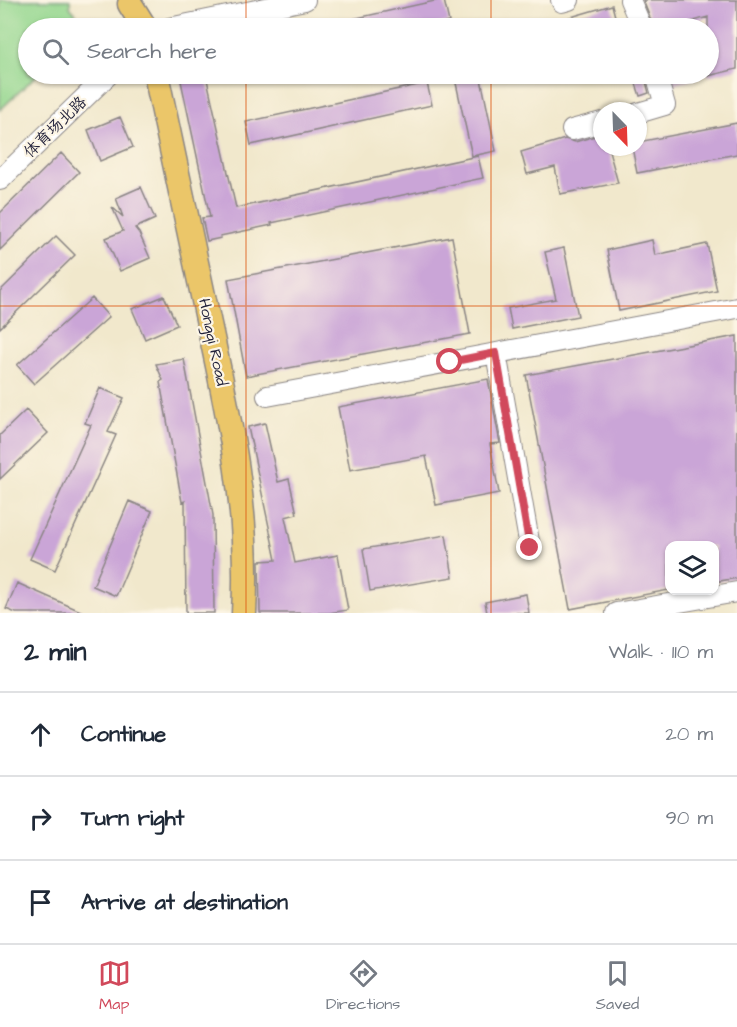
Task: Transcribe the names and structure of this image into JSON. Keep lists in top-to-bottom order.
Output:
{
  "streets": {
    "main road": ["Hongqi Road"],
    "street": ["体育场北路"]
  },
  "north": "bottom right",
  "page": {
    "search": "Search here",
    "heading": ["2 min", "Walk · 110 m"],
    "list": [
      ["Continue", "20 m"],
      ["Turn right", "90 m"],
      "Arrive at destination"
    ],
    "nav": ["Map", "Directions", "Saved"]
  }
}
